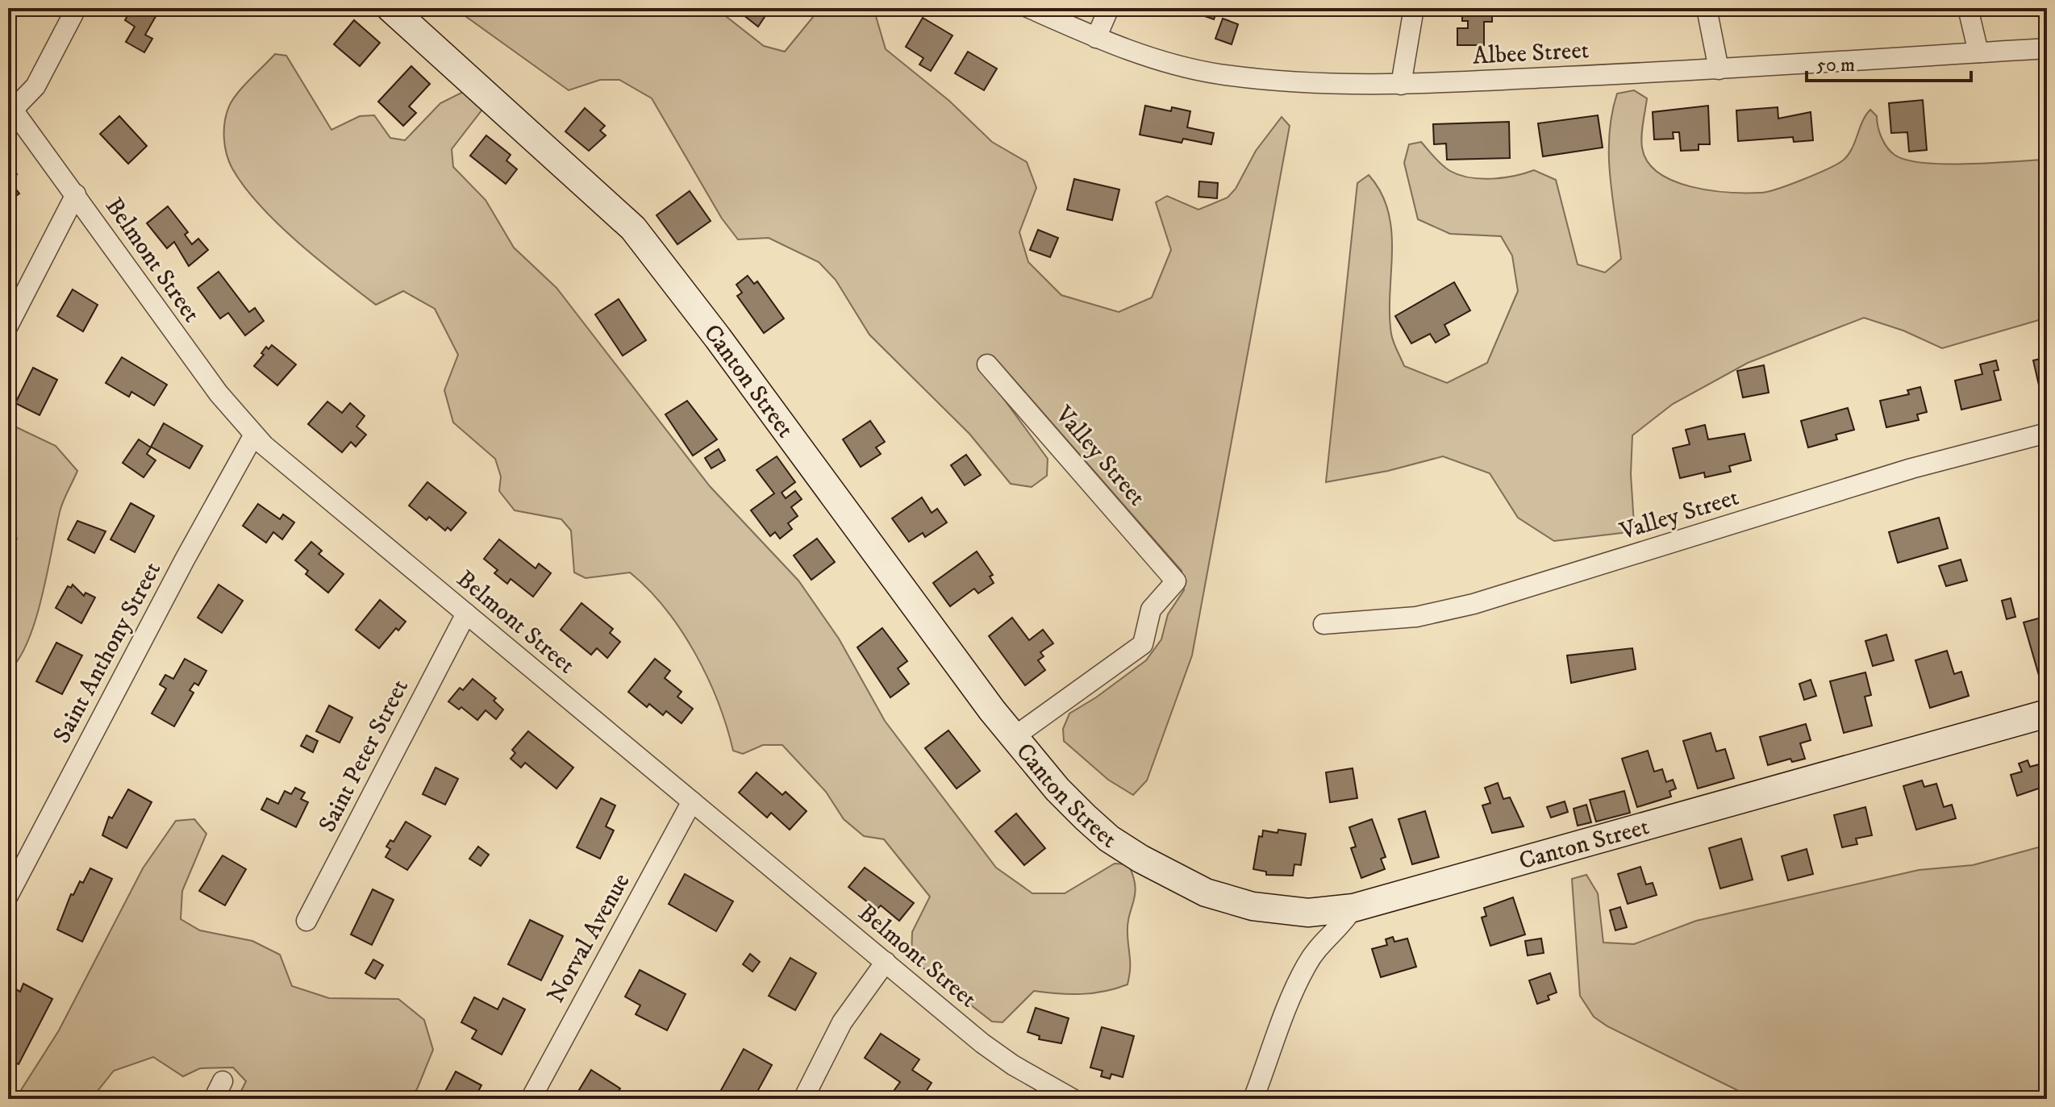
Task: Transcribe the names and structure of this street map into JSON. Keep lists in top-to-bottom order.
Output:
{
  "streets": {
    "street": [
      "Albee Street",
      "Belmont Street",
      "Canton Street",
      "Valley Street",
      "Saint Anthony Street",
      "Saint Peter Street",
      "Norval Avenue"
    ]
  },
  "crossings": [
    ["Belmont Street", "Saint Anthony Street"],
    ["Belmont Street", "Saint Peter Street"],
    ["Belmont Street", "Norval Avenue"],
    ["Canton Street", "Valley Street"]
  ],
  "scale_bar": "50 m"
}
